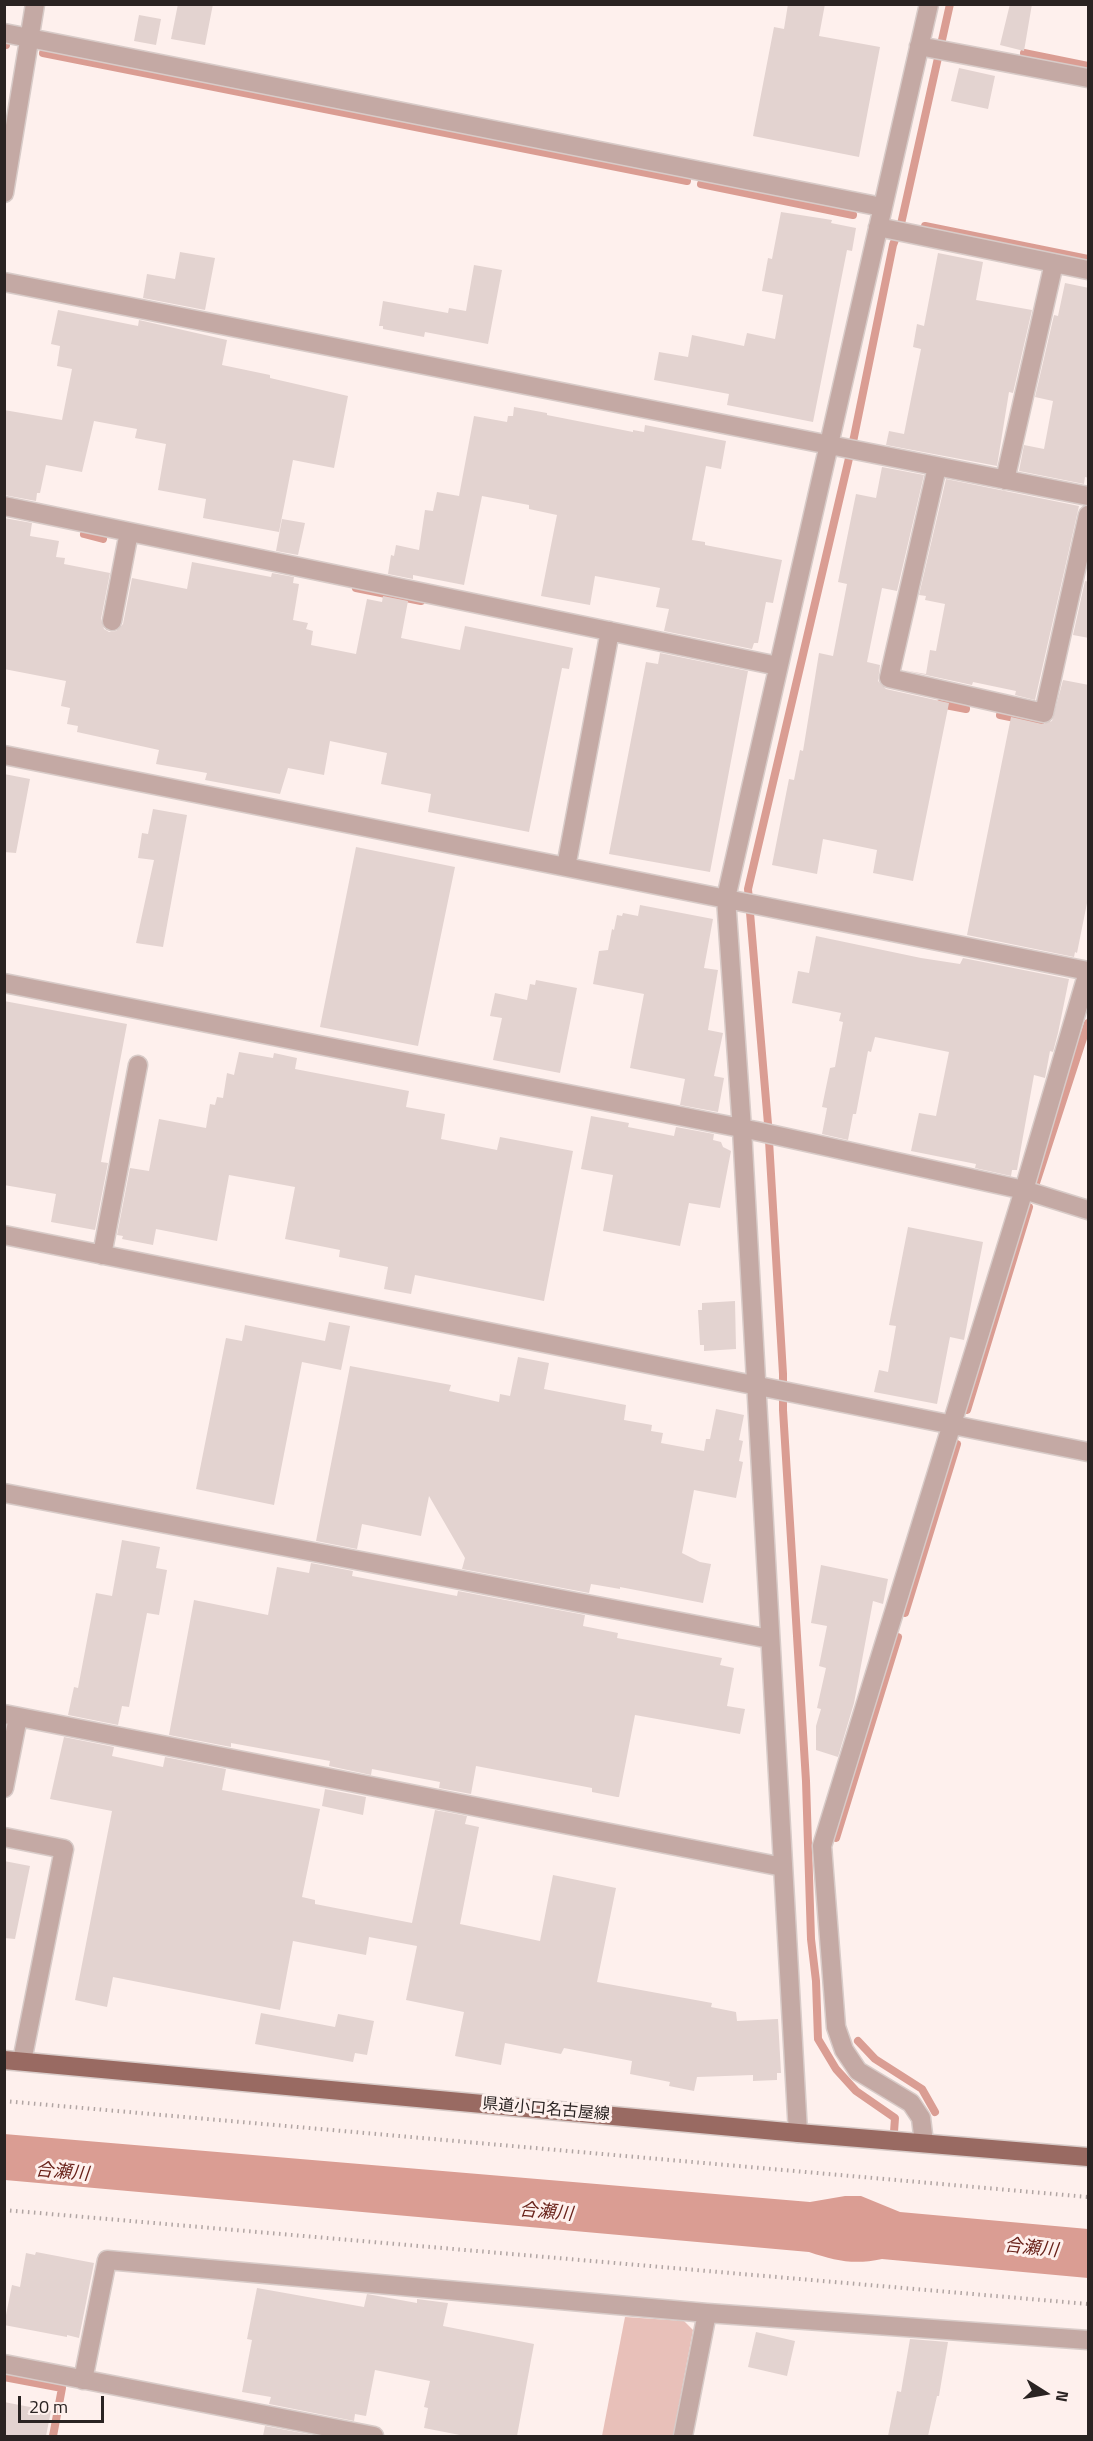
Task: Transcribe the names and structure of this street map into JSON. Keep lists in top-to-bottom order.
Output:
{
  "streets": {
    "main road": ["県道小口名古屋線"]
  },
  "water": ["合瀬川"],
  "scale_bar": "20 m",
  "north": "right"
}
